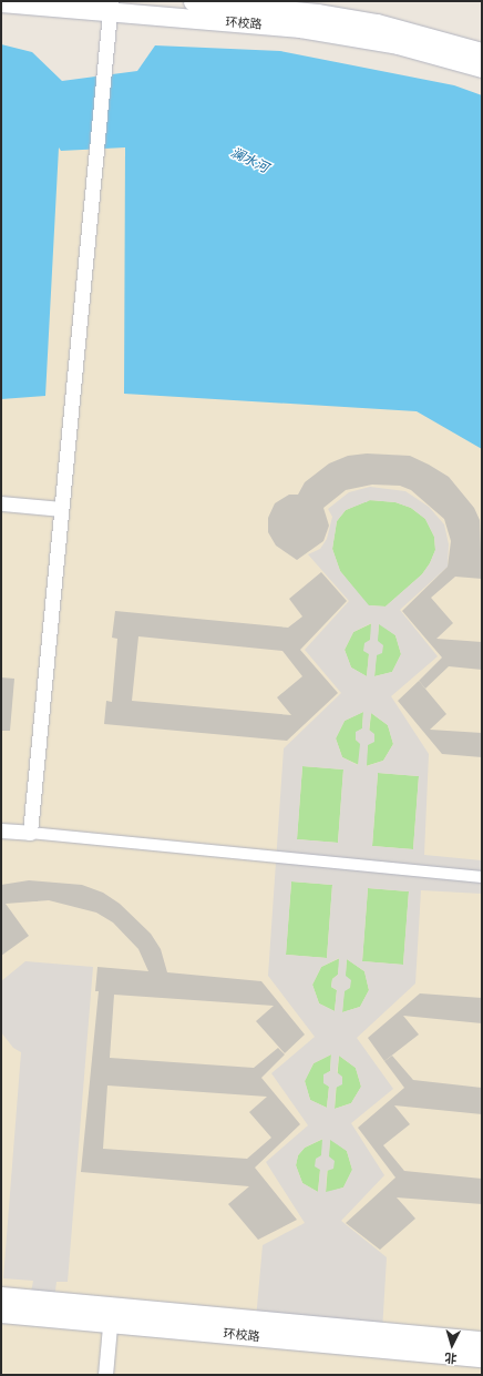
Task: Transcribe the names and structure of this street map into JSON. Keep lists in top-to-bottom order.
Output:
{
  "streets": {
    "street": ["环校路"]
  },
  "water": ["澜水河"],
  "north": "bottom"
}
